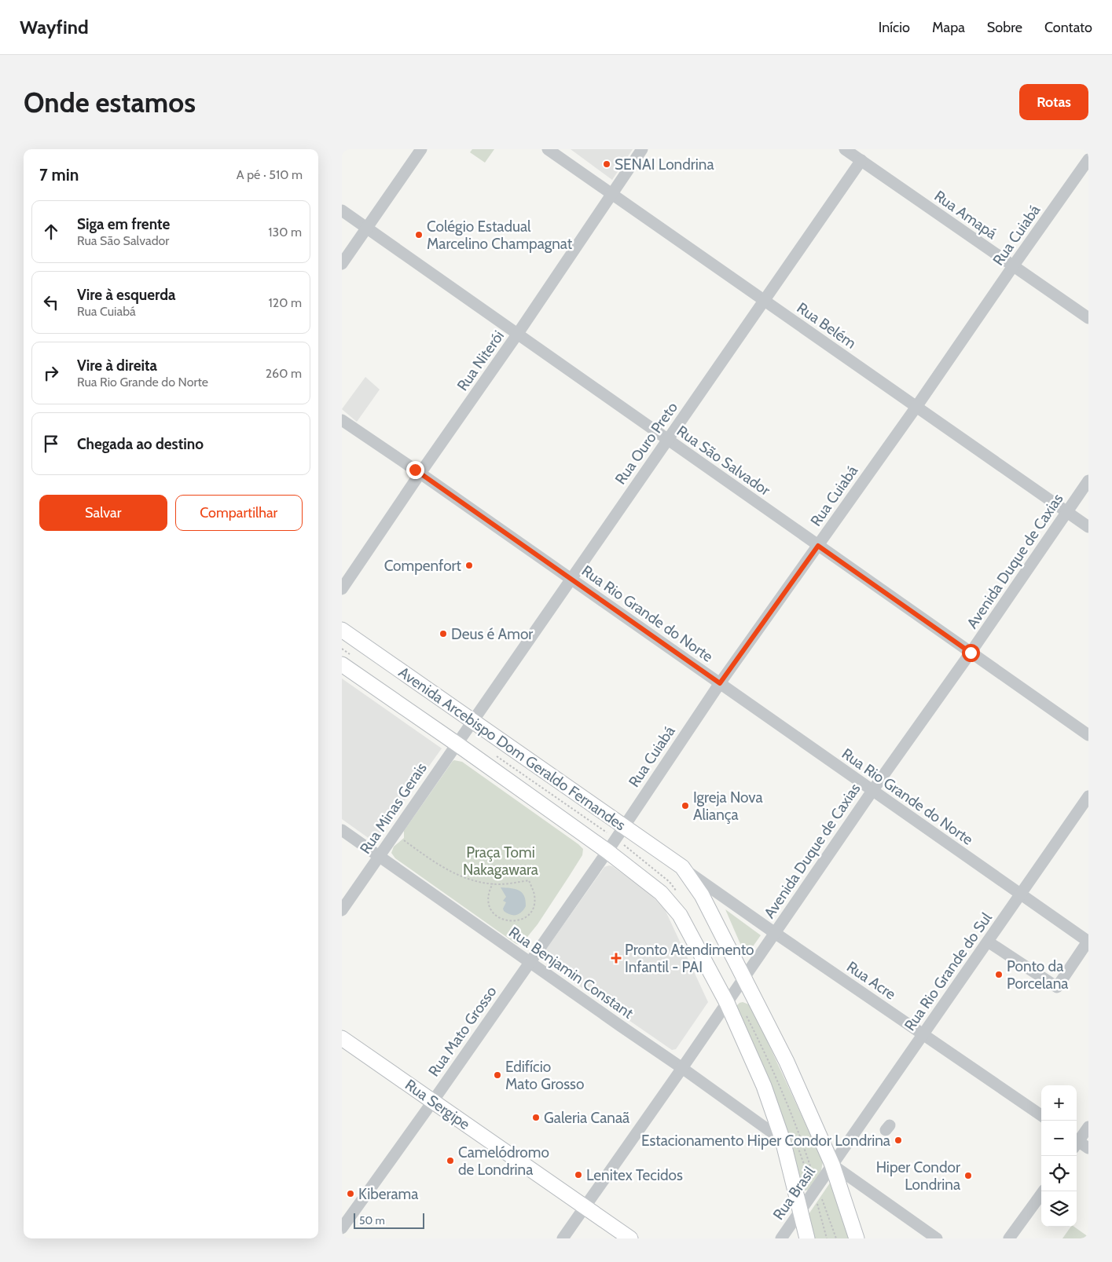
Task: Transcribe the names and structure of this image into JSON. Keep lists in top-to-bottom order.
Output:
{
  "streets": {
    "main road": ["Avenida Arcebispo Dom Geraldo Fernandes", "Rua Sergipe"],
    "street": [
      "Rua Amapá",
      "Rua Cuiabá",
      "Rua Belém",
      "Rua Niterói",
      "Rua Ouro Preto",
      "Rua São Salvador",
      "Avenida Duque de Caxias",
      "Rua Rio Grande do Norte",
      "Rua Minas Gerais",
      "Rua Rio Grande do Sul",
      "Rua Benjamin Constant",
      "Rua Acre",
      "Rua Mato Grosso",
      "Rua Brasil"
    ]
  },
  "crossings": [
    ["Rua Amapá", "Rua Cuiabá"],
    ["Rua Amapá", "Rua Ouro Preto"],
    ["Rua Cuiabá", "Rua Belém"],
    ["Rua Cuiabá", "Rua São Salvador"],
    ["Rua Cuiabá", "Rua Rio Grande do Norte"],
    ["Rua Cuiabá", "Avenida Arcebispo Dom Geraldo Fernandes"],
    ["Rua Cuiabá", "Rua Mato Grosso"],
    ["Rua Belém", "Rua Niterói"],
    ["Rua Belém", "Rua Ouro Preto"],
    ["Rua Belém", "Avenida Duque de Caxias"],
    ["Rua Niterói", "Rua São Salvador"],
    ["Rua Niterói", "Rua Rio Grande do Norte"],
    ["Rua Ouro Preto", "Rua São Salvador"],
    ["Rua Ouro Preto", "Rua Rio Grande do Norte"],
    ["Rua Ouro Preto", "Avenida Arcebispo Dom Geraldo Fernandes"],
    ["Rua Ouro Preto", "Rua Minas Gerais"],
    ["Rua São Salvador", "Avenida Duque de Caxias"],
    ["Avenida Duque de Caxias", "Rua Rio Grande do Norte"],
    ["Avenida Duque de Caxias", "Avenida Arcebispo Dom Geraldo Fernandes"],
    ["Avenida Duque de Caxias", "Rua Benjamin Constant"],
    ["Avenida Duque de Caxias", "Rua Acre"],
    ["Avenida Duque de Caxias", "Rua Sergipe"],
    ["Rua Rio Grande do Norte", "Rua Rio Grande do Sul"],
    ["Avenida Arcebispo Dom Geraldo Fernandes", "Rua Minas Gerais"],
    ["Avenida Arcebispo Dom Geraldo Fernandes", "Rua Rio Grande do Sul"],
    ["Avenida Arcebispo Dom Geraldo Fernandes", "Rua Benjamin Constant"],
    ["Avenida Arcebispo Dom Geraldo Fernandes", "Rua Acre"],
    ["Avenida Arcebispo Dom Geraldo Fernandes", "Rua Mato Grosso"],
    ["Avenida Arcebispo Dom Geraldo Fernandes", "Rua Brasil"],
    ["Rua Minas Gerais", "Rua Benjamin Constant"],
    ["Rua Rio Grande do Sul", "Rua Acre"],
    ["Rua Rio Grande do Sul", "Rua Brasil"],
    ["Rua Benjamin Constant", "Rua Mato Grosso"],
    ["Rua Mato Grosso", "Rua Sergipe"]
  ],
  "parks": ["Praça Tomi Nakagawara"],
  "places": {
    "other": [
      "SENAI Londrina",
      "Colégio Estadual Marcelino Champagnat",
      "Compenfort",
      "Deus é Amor",
      "Igreja Nova Aliança",
      "Ponto da Porcelana",
      "Edifício Mato Grosso",
      "Galeria Canaã",
      "Estacionamento Hiper Condor Londrina",
      "Camelódromo de Londrina",
      "Lenitex Tecidos",
      "Hiper Condor Londrina",
      "Kiberama"
    ],
    "health": ["Pronto Atendimento Infantil - PAI"]
  },
  "scale_bar": "50 m",
  "page": {
    "header": "Wayfind",
    "nav": [
      "Início",
      "Mapa",
      "Sobre",
      "Contato"
    ],
    "buttons": [
      "Rotas",
      ["Salvar", "Compartilhar"]
    ],
    "title": "Onde estamos",
    "heading": ["7 min", "A pé · 510 m"],
    "list": [
      ["Siga em frente", "Rua São Salvador", "130 m"],
      ["Vire à esquerda", "Rua Cuiabá", "120 m"],
      ["Vire à direita", "Rua Rio Grande do Norte", "260 m"],
      "Chegada ao destino"
    ],
    "map_buttons": ["+", "−"],
    "scale": "50 m"
  }
}
